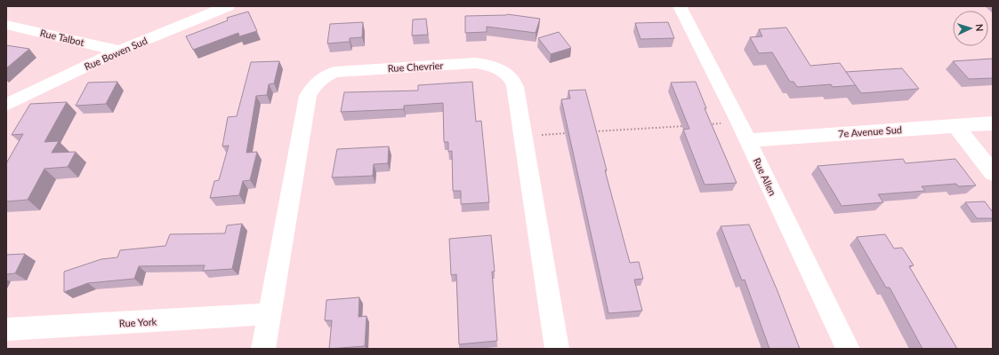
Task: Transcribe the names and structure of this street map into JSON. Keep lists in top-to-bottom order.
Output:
{
  "streets": {
    "street": [
      "Rue Talbot",
      "Rue Bowen Sud",
      "Rue Chevrier",
      "7e Avenue Sud",
      "Rue Allen",
      "Rue York"
    ]
  },
  "crossings": [
    ["Rue Talbot", "Rue Bowen Sud"],
    ["Rue Chevrier", "Rue York"],
    ["7e Avenue Sud", "Rue Allen"]
  ],
  "north": "right"
}
